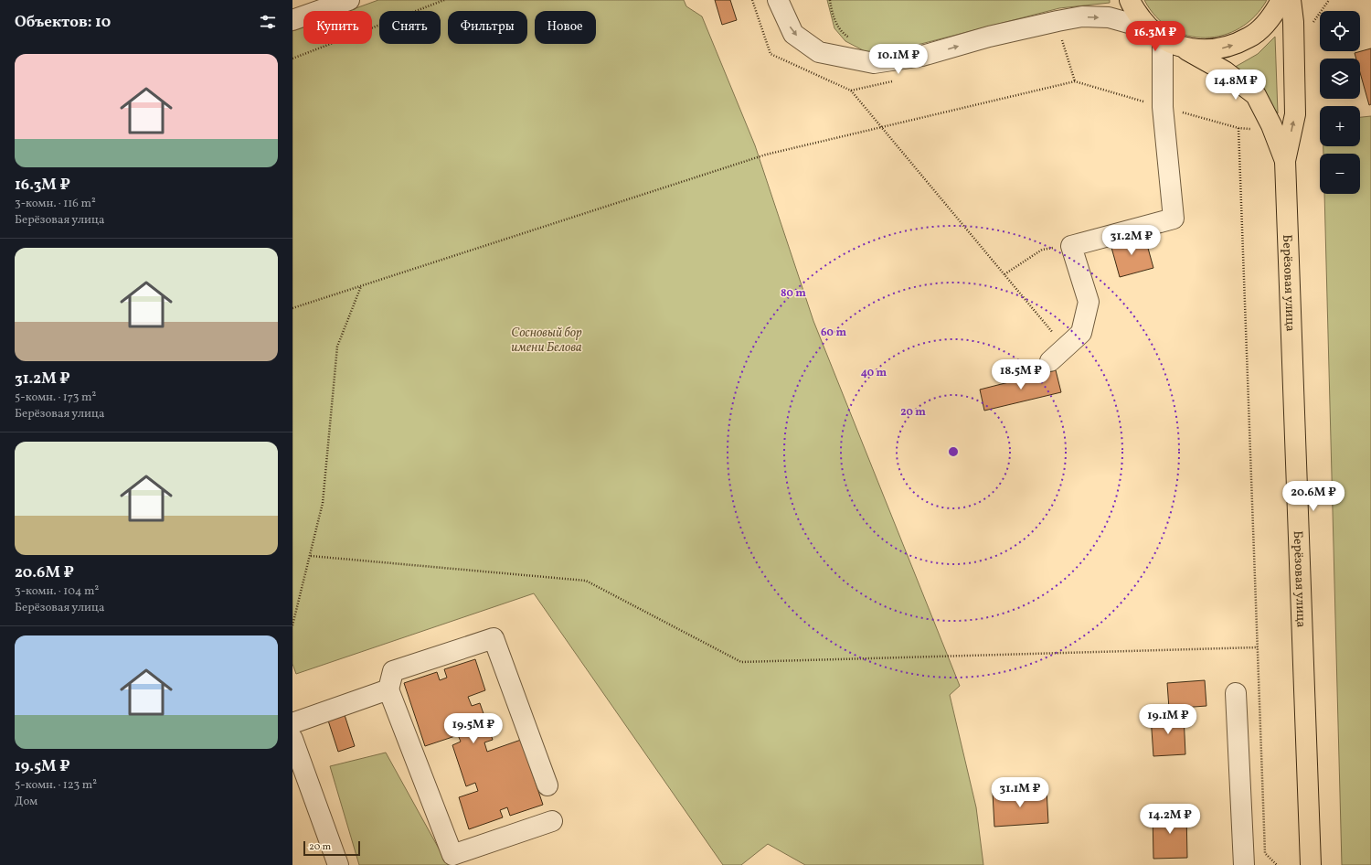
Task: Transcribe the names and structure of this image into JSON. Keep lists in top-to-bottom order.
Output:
{
  "streets": {
    "main road": ["Берёзовая улица"]
  },
  "parks": ["Сосновый бор имени Белова"],
  "scale_bar": "20 m",
  "page": {
    "heading": "Объектов: 10",
    "map_buttons": ["+", "−"],
    "chip": [
      "Купить",
      "Снять",
      "Фильтры",
      "Новое"
    ],
    "price": [
      "16.3M ₽",
      "10.1M ₽",
      "14.8M ₽",
      "31.2M ₽",
      "18.5M ₽",
      "20.6M ₽",
      "19.1M ₽",
      "19.5M ₽",
      "31.1M ₽",
      "14.2M ₽"
    ],
    "list": [
      {
        "name": "16.3M ₽",
        "note": "3-комн. · 116 m² · Берёзовая улица"
      },
      {
        "name": "31.2M ₽",
        "note": "5-комн. · 173 m² · Берёзовая улица"
      },
      {
        "name": "20.6M ₽",
        "note": "3-комн. · 104 m² · Берёзовая улица"
      },
      {
        "name": "19.5M ₽",
        "note": "5-комн. · 123 m² · Дом"
      }
    ],
    "scale": "20 m"
  },
  "rings": [
    "80 m",
    "60 m",
    "40 m",
    "20 m"
  ]
}
